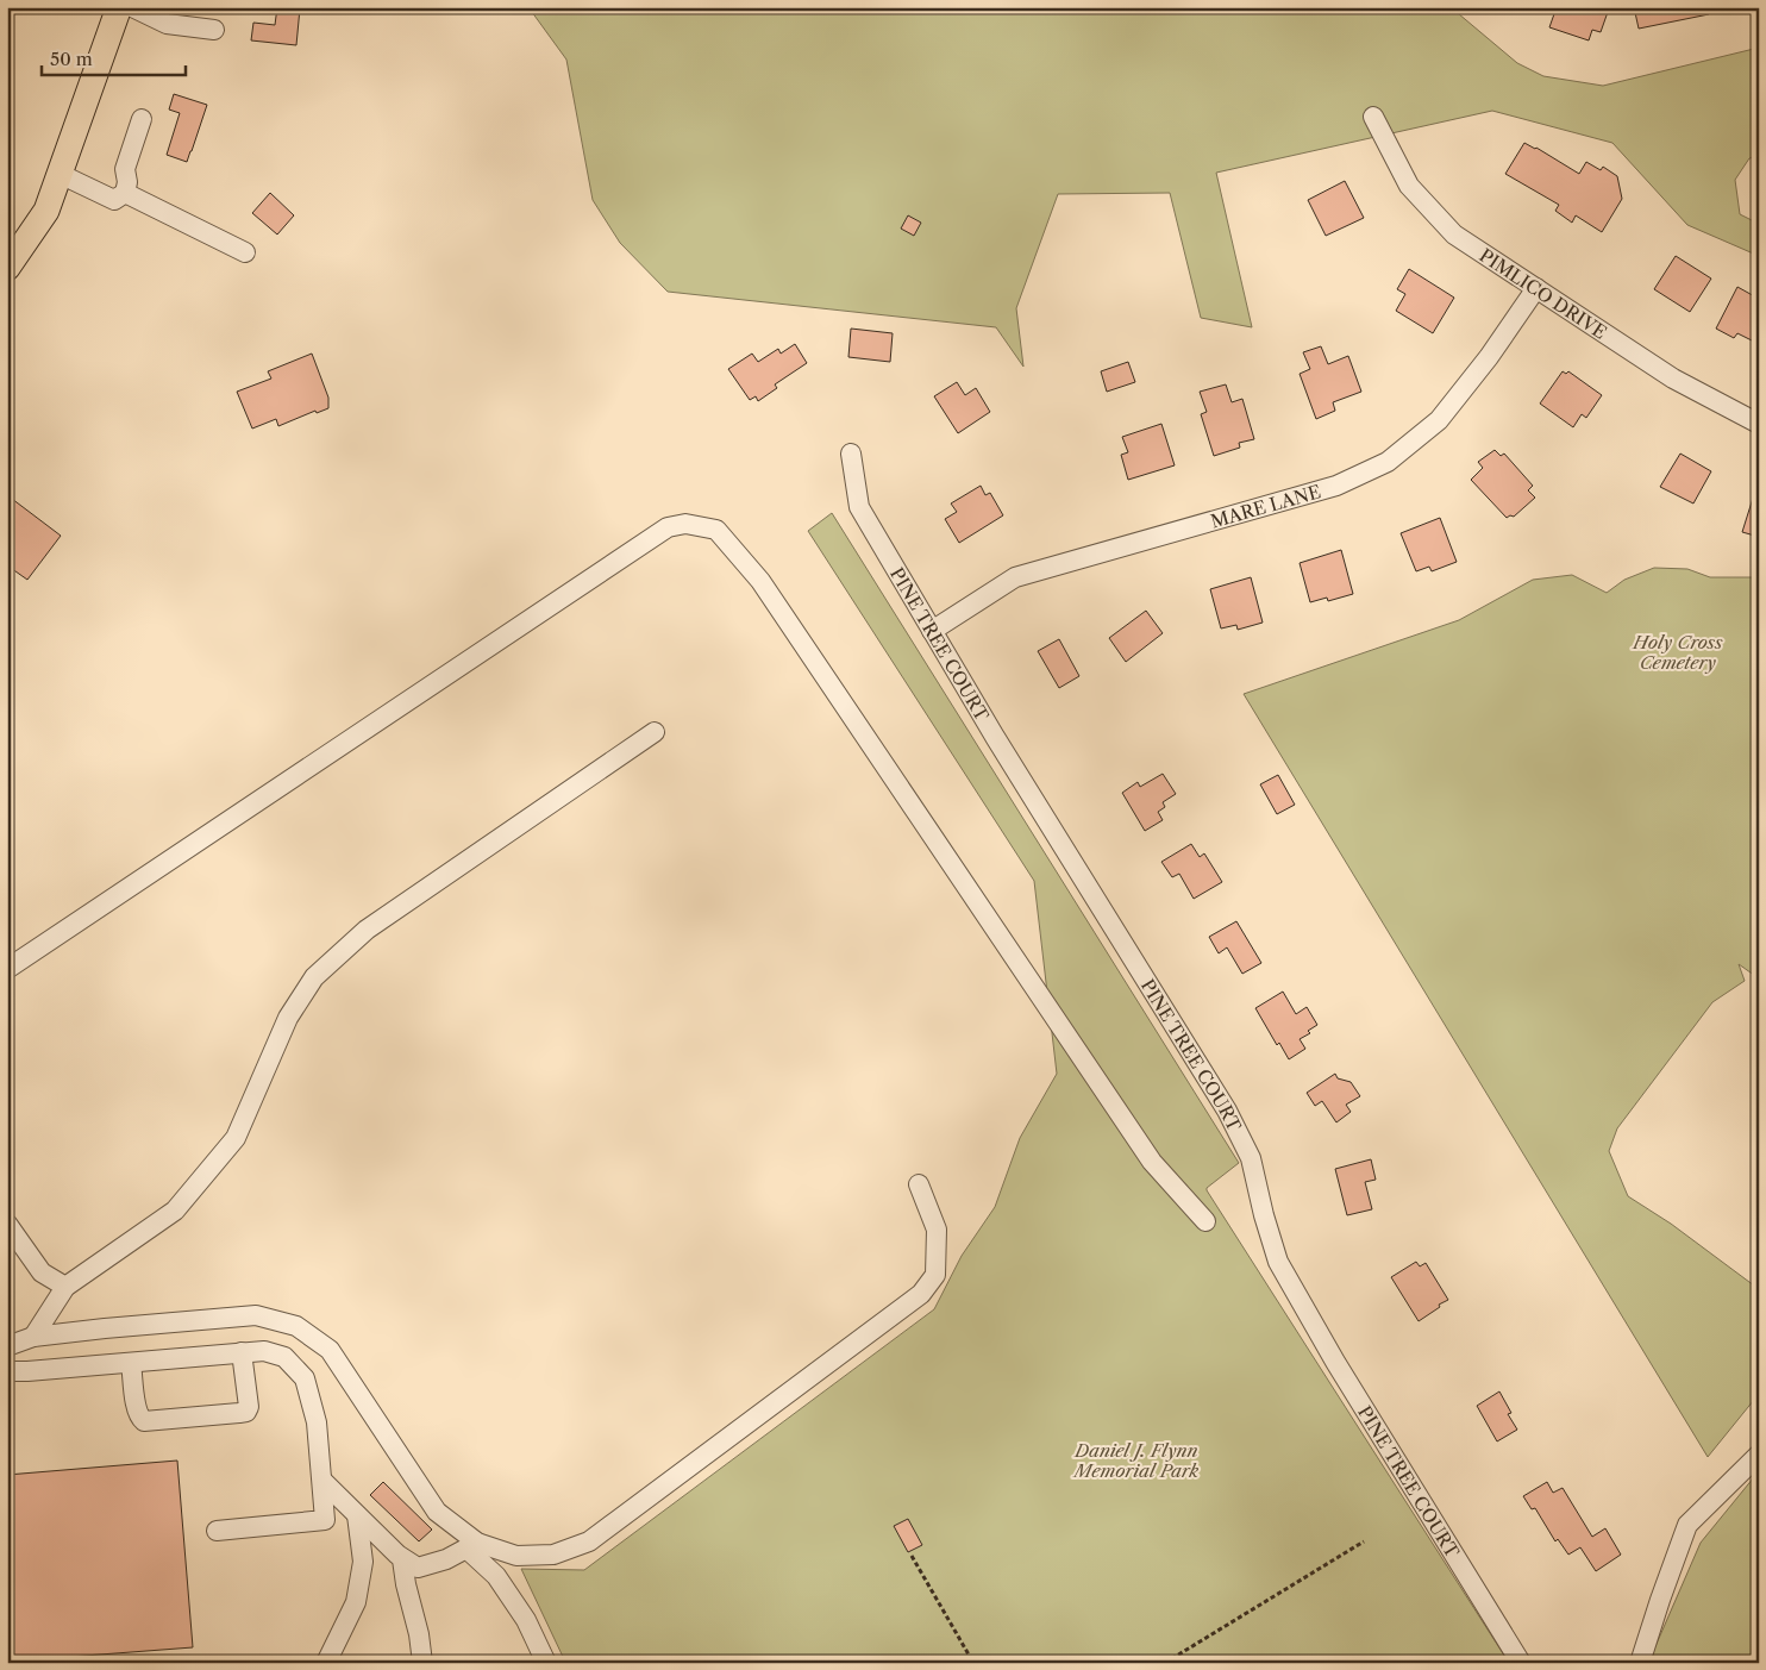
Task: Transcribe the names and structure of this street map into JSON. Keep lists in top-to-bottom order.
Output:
{
  "streets": {
    "street": ["PIMLICO DRIVE", "MARE LANE", "PINE TREE COURT"]
  },
  "crossings": [
    ["PIMLICO DRIVE", "MARE LANE"],
    ["MARE LANE", "PINE TREE COURT"]
  ],
  "parks": ["Holy Cross Cemetery", "Daniel J. Flynn Memorial Park"],
  "scale_bar": "50 m"
}
